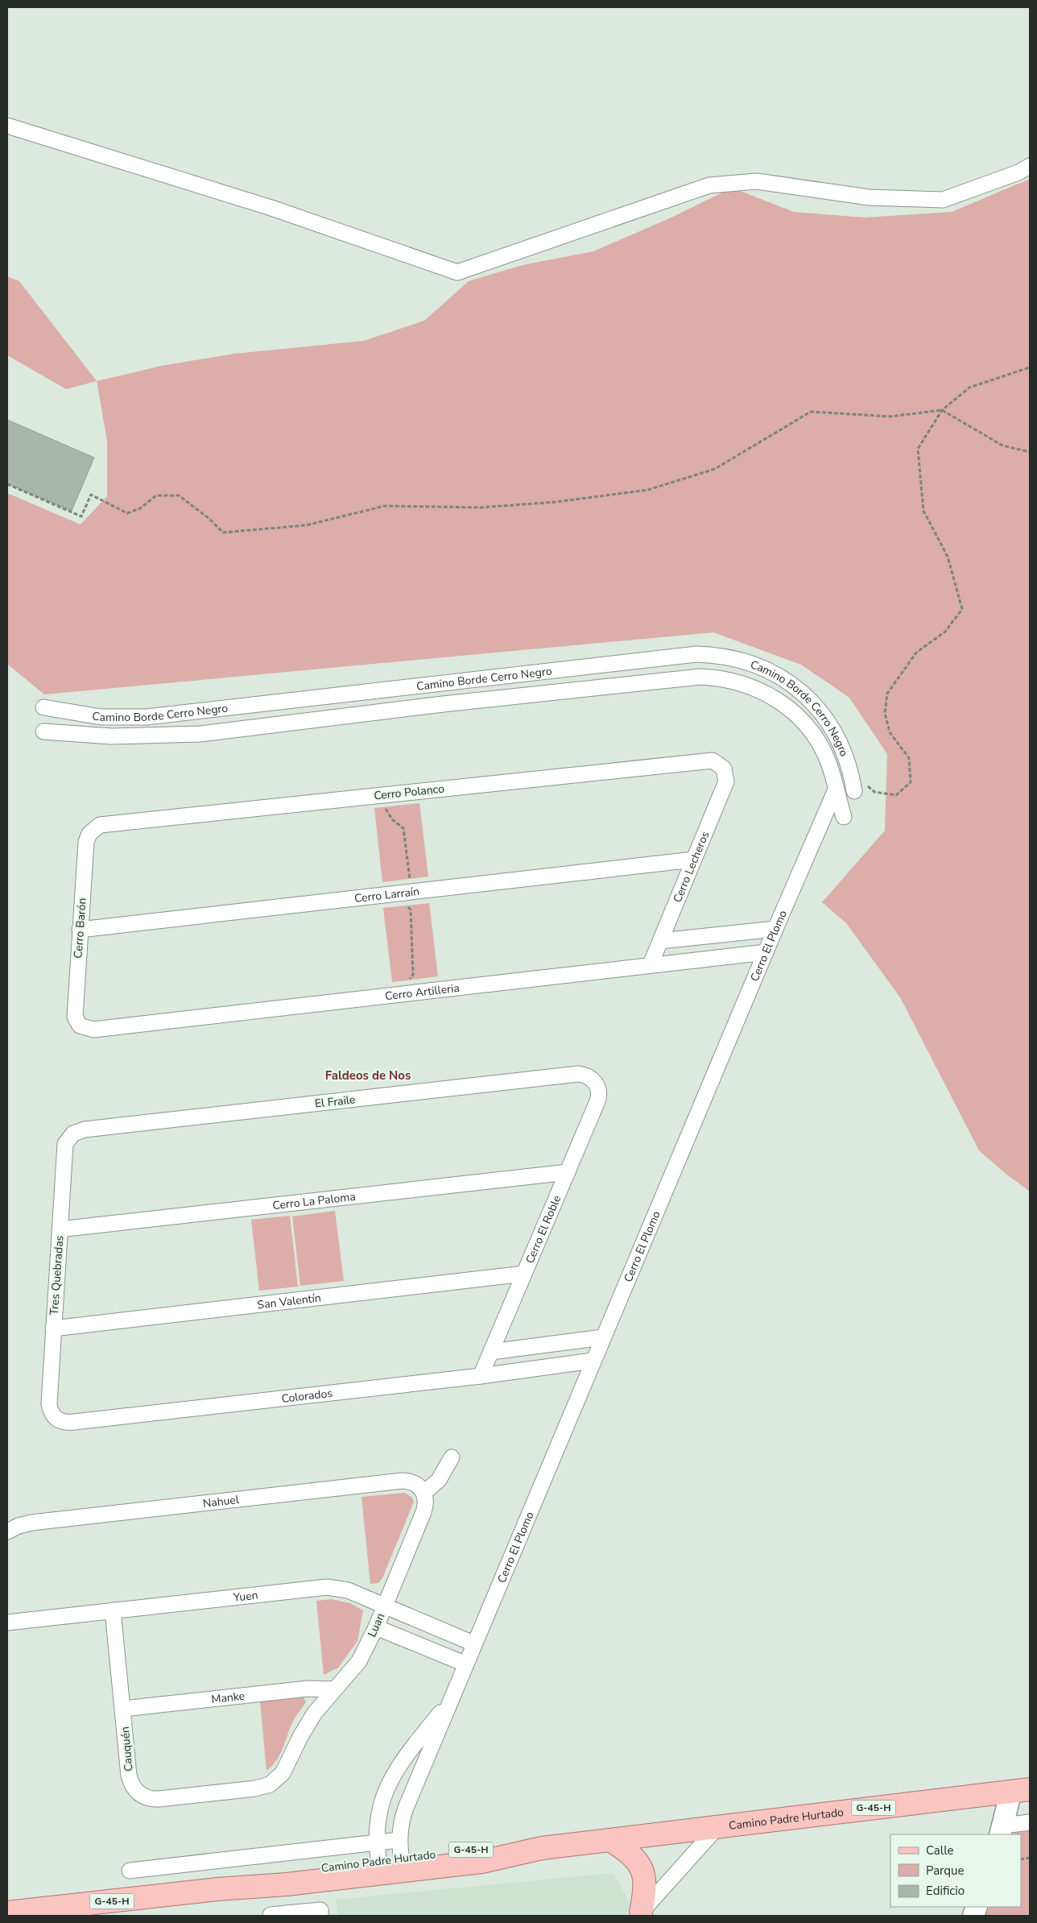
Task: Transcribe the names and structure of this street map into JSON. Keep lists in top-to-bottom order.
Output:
{
  "streets": {
    "main road": ["G-45-H", "Camino Padre Hurtado"],
    "street": [
      "Camino Borde Cerro Negro",
      "Cerro Polanco",
      "Cerro Lecheros",
      "Cerro Larraín",
      "Cerro Barón",
      "Cerro El Plomo",
      "Cerro Artilleria",
      "El Fraile",
      "Cerro La Paloma",
      "Cerro El Roble",
      "Tres Quebradas",
      "San Valentín",
      "Colorados",
      "Nahuel",
      "Yuen",
      "Luan",
      "Manke",
      "Cauquén"
    ]
  },
  "crossings": [
    ["Camino Borde Cerro Negro", "Cerro El Plomo"],
    ["Cerro Polanco", "Cerro Lecheros"],
    ["Cerro Polanco", "Cerro Barón"],
    ["Cerro Lecheros", "Cerro Larraín"],
    ["Cerro Lecheros", "Cerro Artilleria"],
    ["Cerro Larraín", "Cerro Barón"],
    ["Cerro Barón", "Cerro Artilleria"],
    ["Cerro El Plomo", "Cerro Artilleria"],
    ["Cerro El Plomo", "Colorados"],
    ["Cerro El Plomo", "Yuen"],
    ["Cerro El Plomo", "Camino Padre Hurtado"],
    ["El Fraile", "Cerro El Roble"],
    ["El Fraile", "Tres Quebradas"],
    ["Cerro La Paloma", "Cerro El Roble"],
    ["Cerro La Paloma", "Tres Quebradas"],
    ["Cerro El Roble", "San Valentín"],
    ["Cerro El Roble", "Colorados"],
    ["Tres Quebradas", "San Valentín"],
    ["Tres Quebradas", "Colorados"],
    ["Nahuel", "Luan"],
    ["Yuen", "Luan"],
    ["Yuen", "Cauquén"],
    ["Luan", "Manke"],
    ["Luan", "Cauquén"],
    ["Manke", "Cauquén"]
  ],
  "districts": ["Faldeos de Nos"],
  "legend": ["Calle", "Parque", "Edificio"]
}
